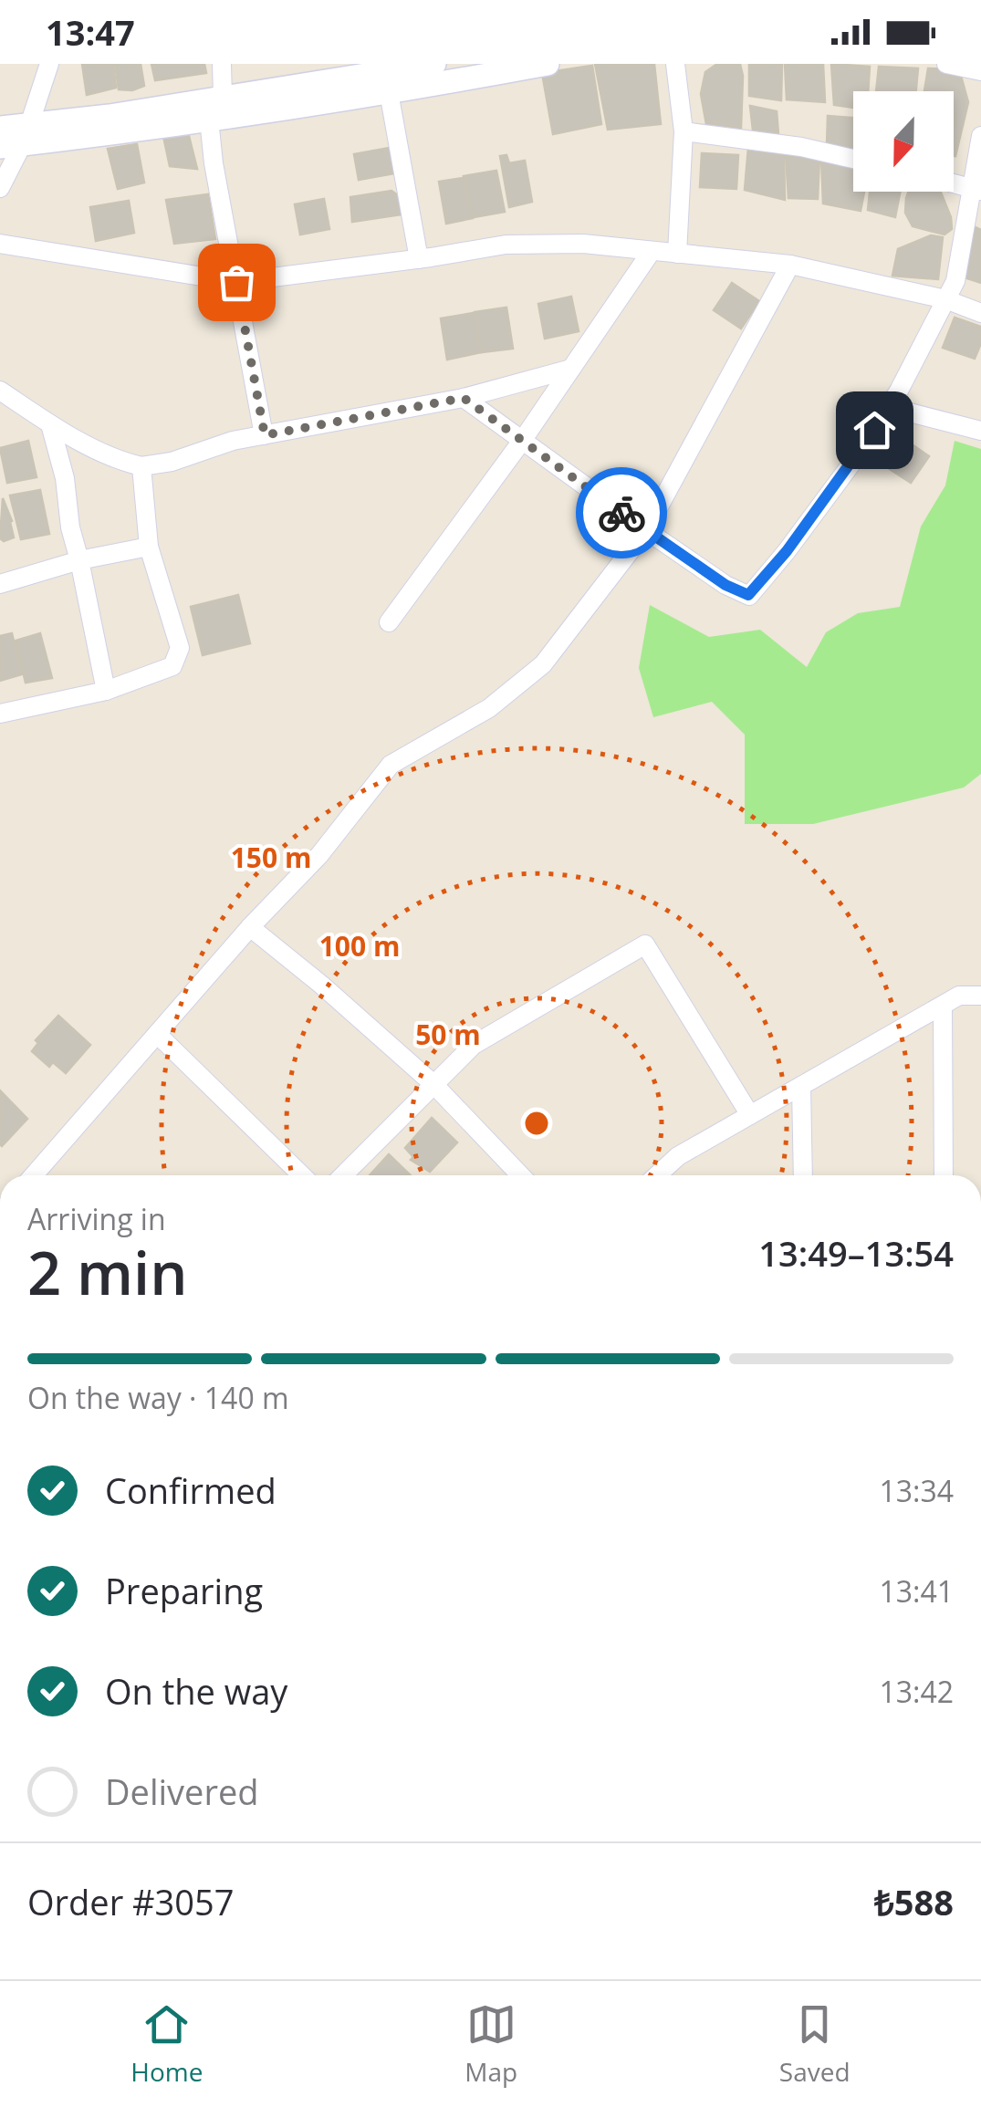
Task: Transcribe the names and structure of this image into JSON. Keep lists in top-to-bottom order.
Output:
{
  "north": "bottom",
  "page": {
    "status": "13:47",
    "heading": ["2 min", "Arriving in", "13:49–13:54"],
    "panel": ["Order #3057", "₺588"],
    "bar": "On the way · 140 m",
    "list": [
      ["Confirmed", "13:34"],
      ["Preparing", "13:41"],
      ["On the way", "13:42"],
      "Delivered"
    ],
    "tabs": ["Home", "Map", "Saved"]
  },
  "rings": ["150 m", "100 m", "50 m"]
}
